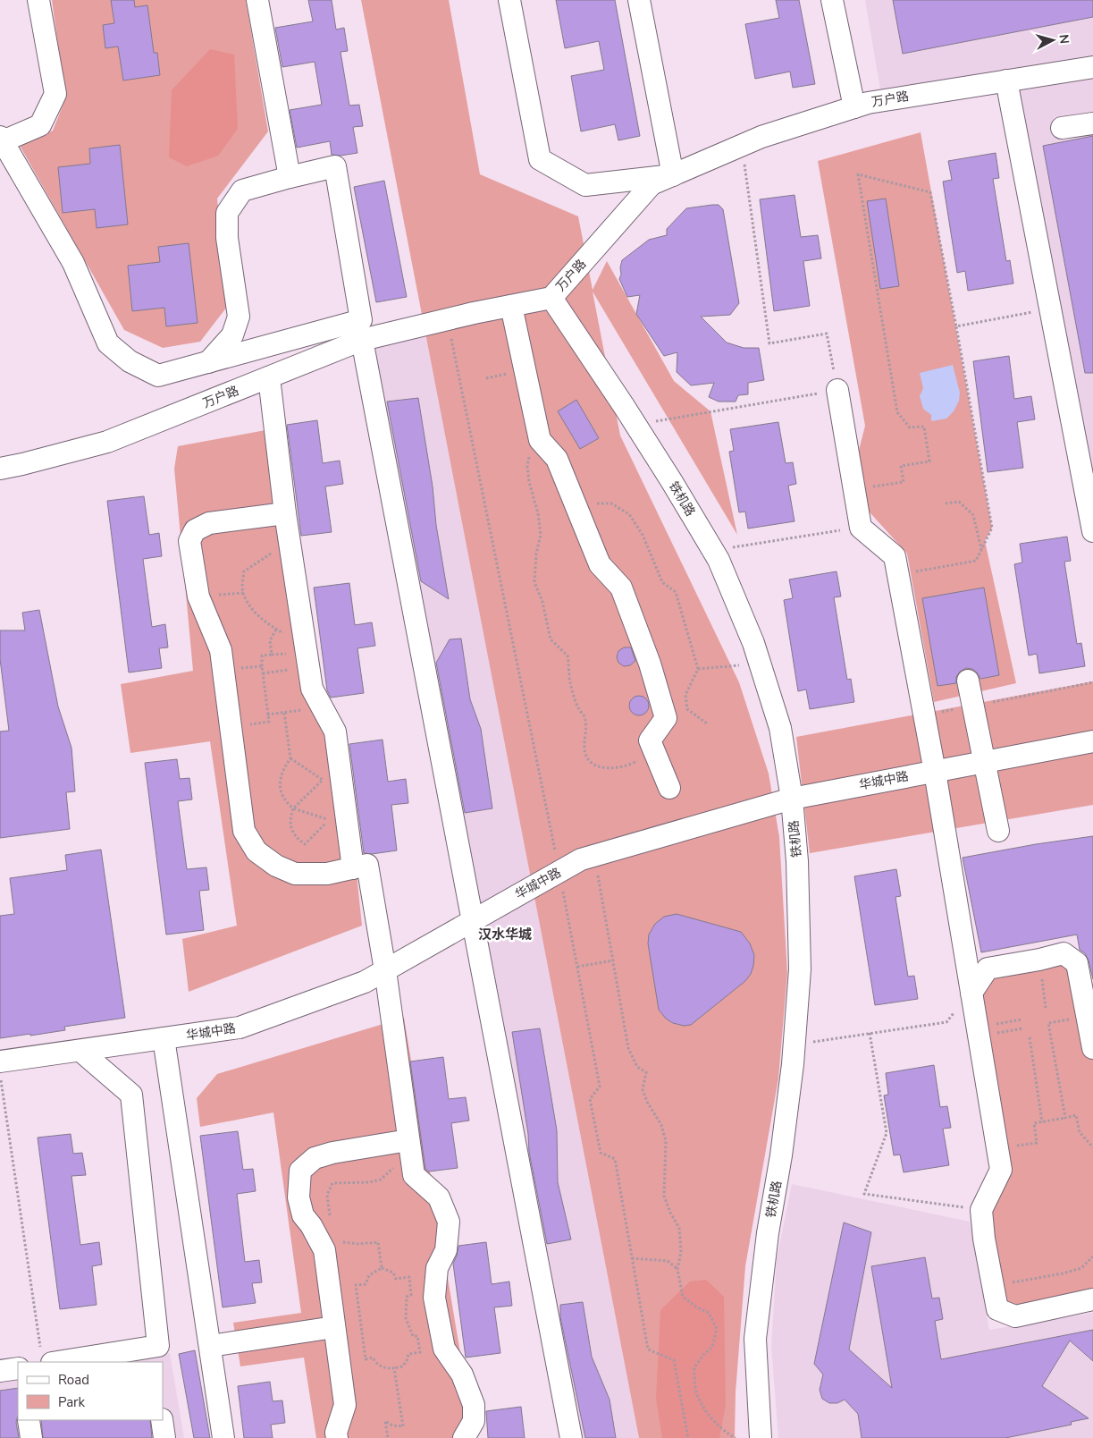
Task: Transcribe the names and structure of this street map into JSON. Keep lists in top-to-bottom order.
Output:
{
  "streets": {
    "street": ["万户路", "铁机路", "华城中路"]
  },
  "crossings": [
    ["万户路", "铁机路"],
    ["铁机路", "华城中路"]
  ],
  "districts": ["汉水华城"],
  "legend": ["Road", "Park"],
  "north": "right"
}
